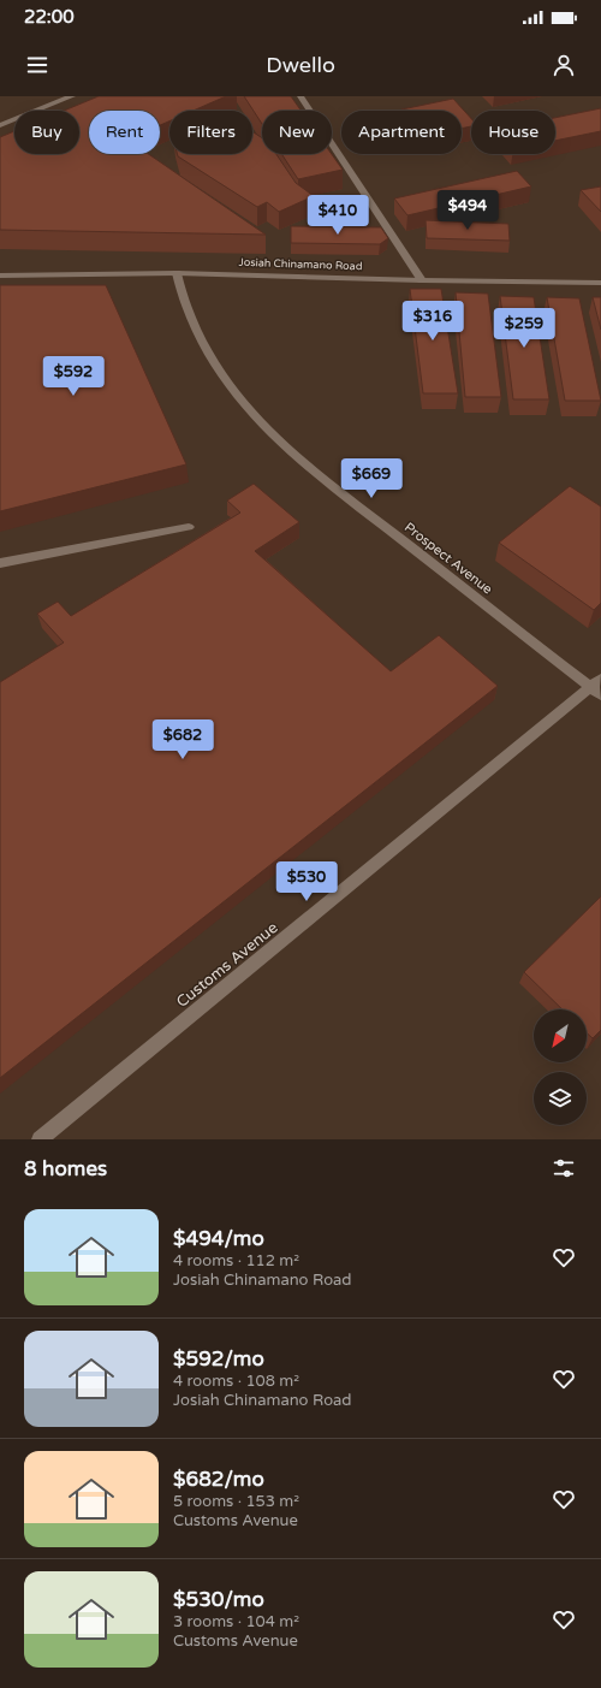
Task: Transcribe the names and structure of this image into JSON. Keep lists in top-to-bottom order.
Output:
{
  "streets": {
    "street": ["Josiah Chinamano Road", "Prospect Avenue", "Customs Avenue"]
  },
  "crossings": [
    ["Josiah Chinamano Road", "Prospect Avenue"],
    ["Prospect Avenue", "Customs Avenue"]
  ],
  "north": "bottom left",
  "page": {
    "status": "22:00",
    "header": "Dwello",
    "chip": [
      "Buy",
      "Rent",
      "Filters",
      "New",
      "Apartment",
      "House"
    ],
    "price": [
      "$494",
      "$410",
      "$316",
      "$259",
      "$592",
      "$669",
      "$682",
      "$530"
    ],
    "heading": "8 homes",
    "list": [
      {
        "name": "$494/mo",
        "note": "4 rooms · 112 m² · Josiah Chinamano Road"
      },
      {
        "name": "$592/mo",
        "note": "4 rooms · 108 m² · Josiah Chinamano Road"
      },
      {
        "name": "$682/mo",
        "note": "5 rooms · 153 m² · Customs Avenue"
      },
      {
        "name": "$530/mo",
        "note": "3 rooms · 104 m² · Customs Avenue"
      }
    ]
  }
}
